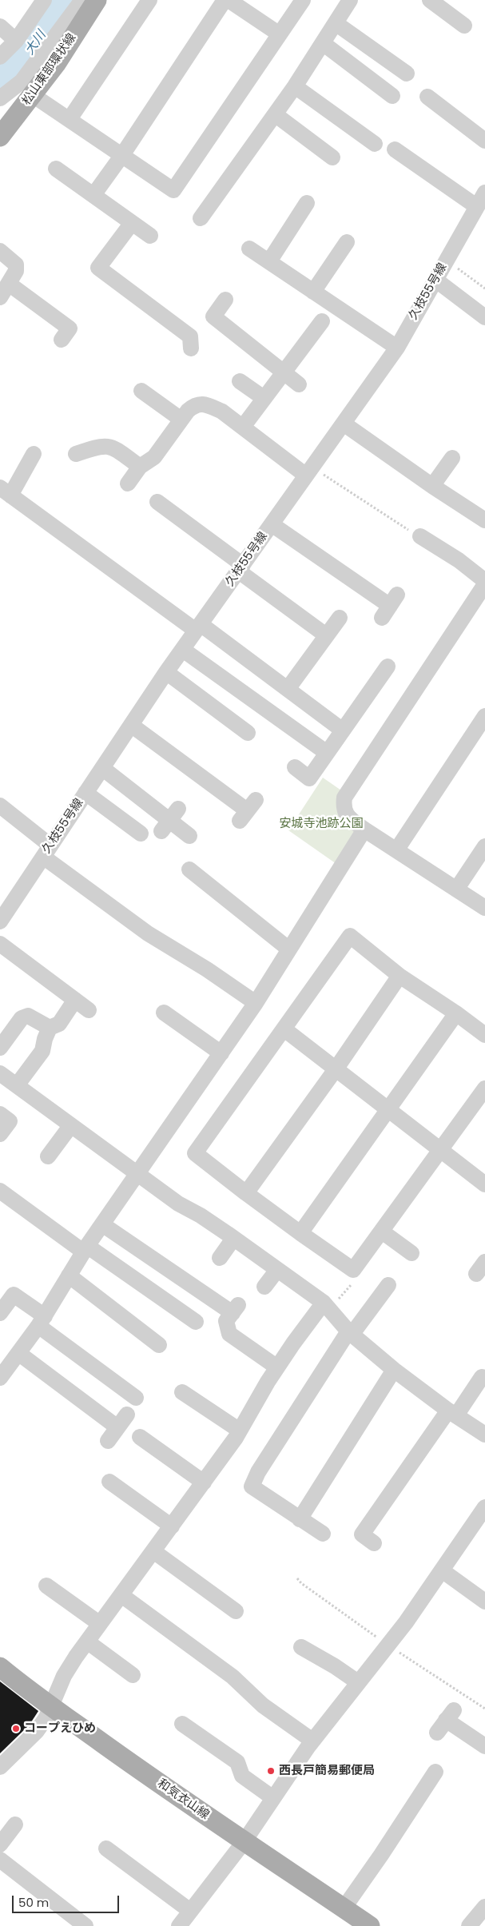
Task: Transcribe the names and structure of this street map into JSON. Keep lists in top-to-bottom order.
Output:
{
  "streets": {
    "main road": ["松山東部環状線", "和気衣山線"],
    "street": ["久枝55号線"]
  },
  "water": ["大川"],
  "parks": ["安城寺池跡公園"],
  "places": ["コープえひめ", "西長戸簡易郵便局"],
  "scale_bar": "50 m"
}
